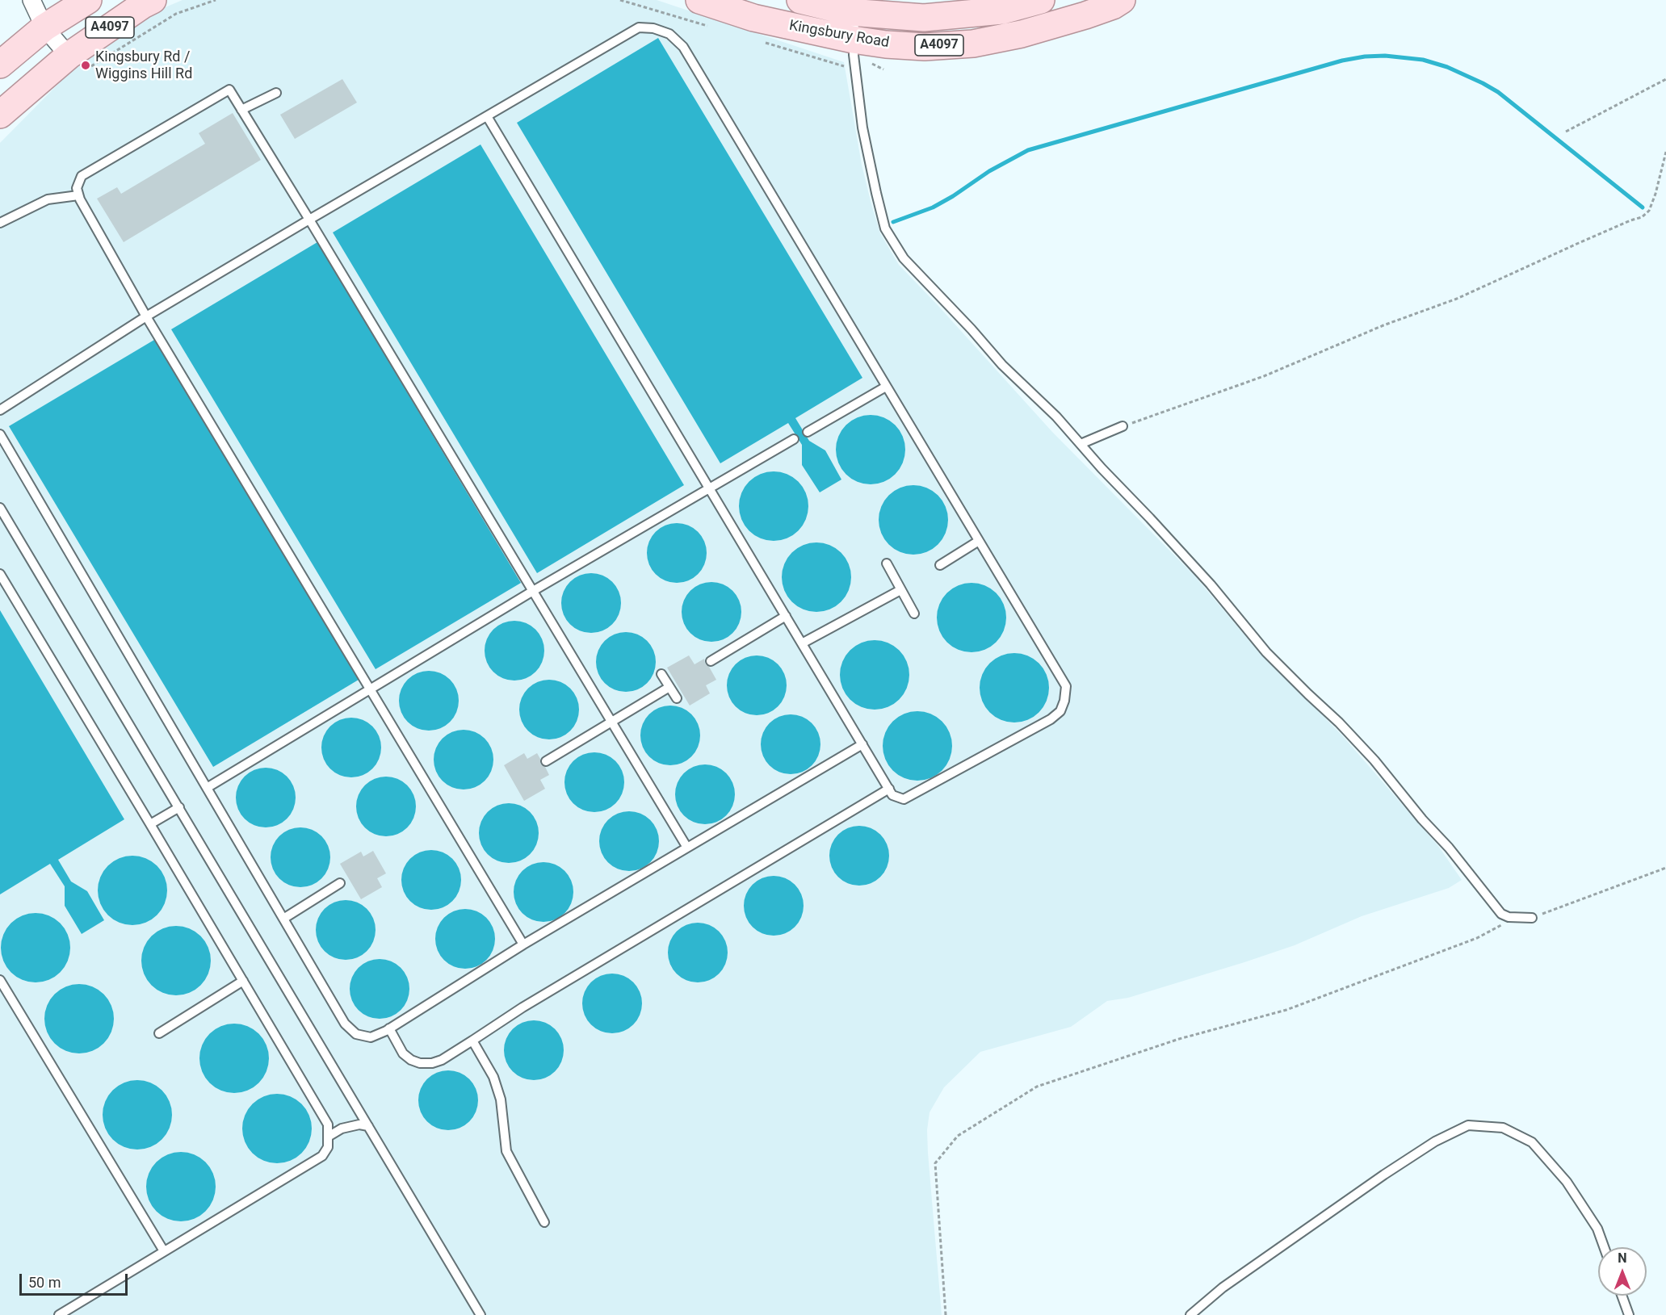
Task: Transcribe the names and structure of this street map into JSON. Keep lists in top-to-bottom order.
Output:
{
  "streets": {
    "main road": ["A4097", "Kingsbury Road"]
  },
  "places": ["Kingsbury Rd / Wiggins Hill Rd"],
  "scale_bar": "50 m",
  "north": "top"
}
